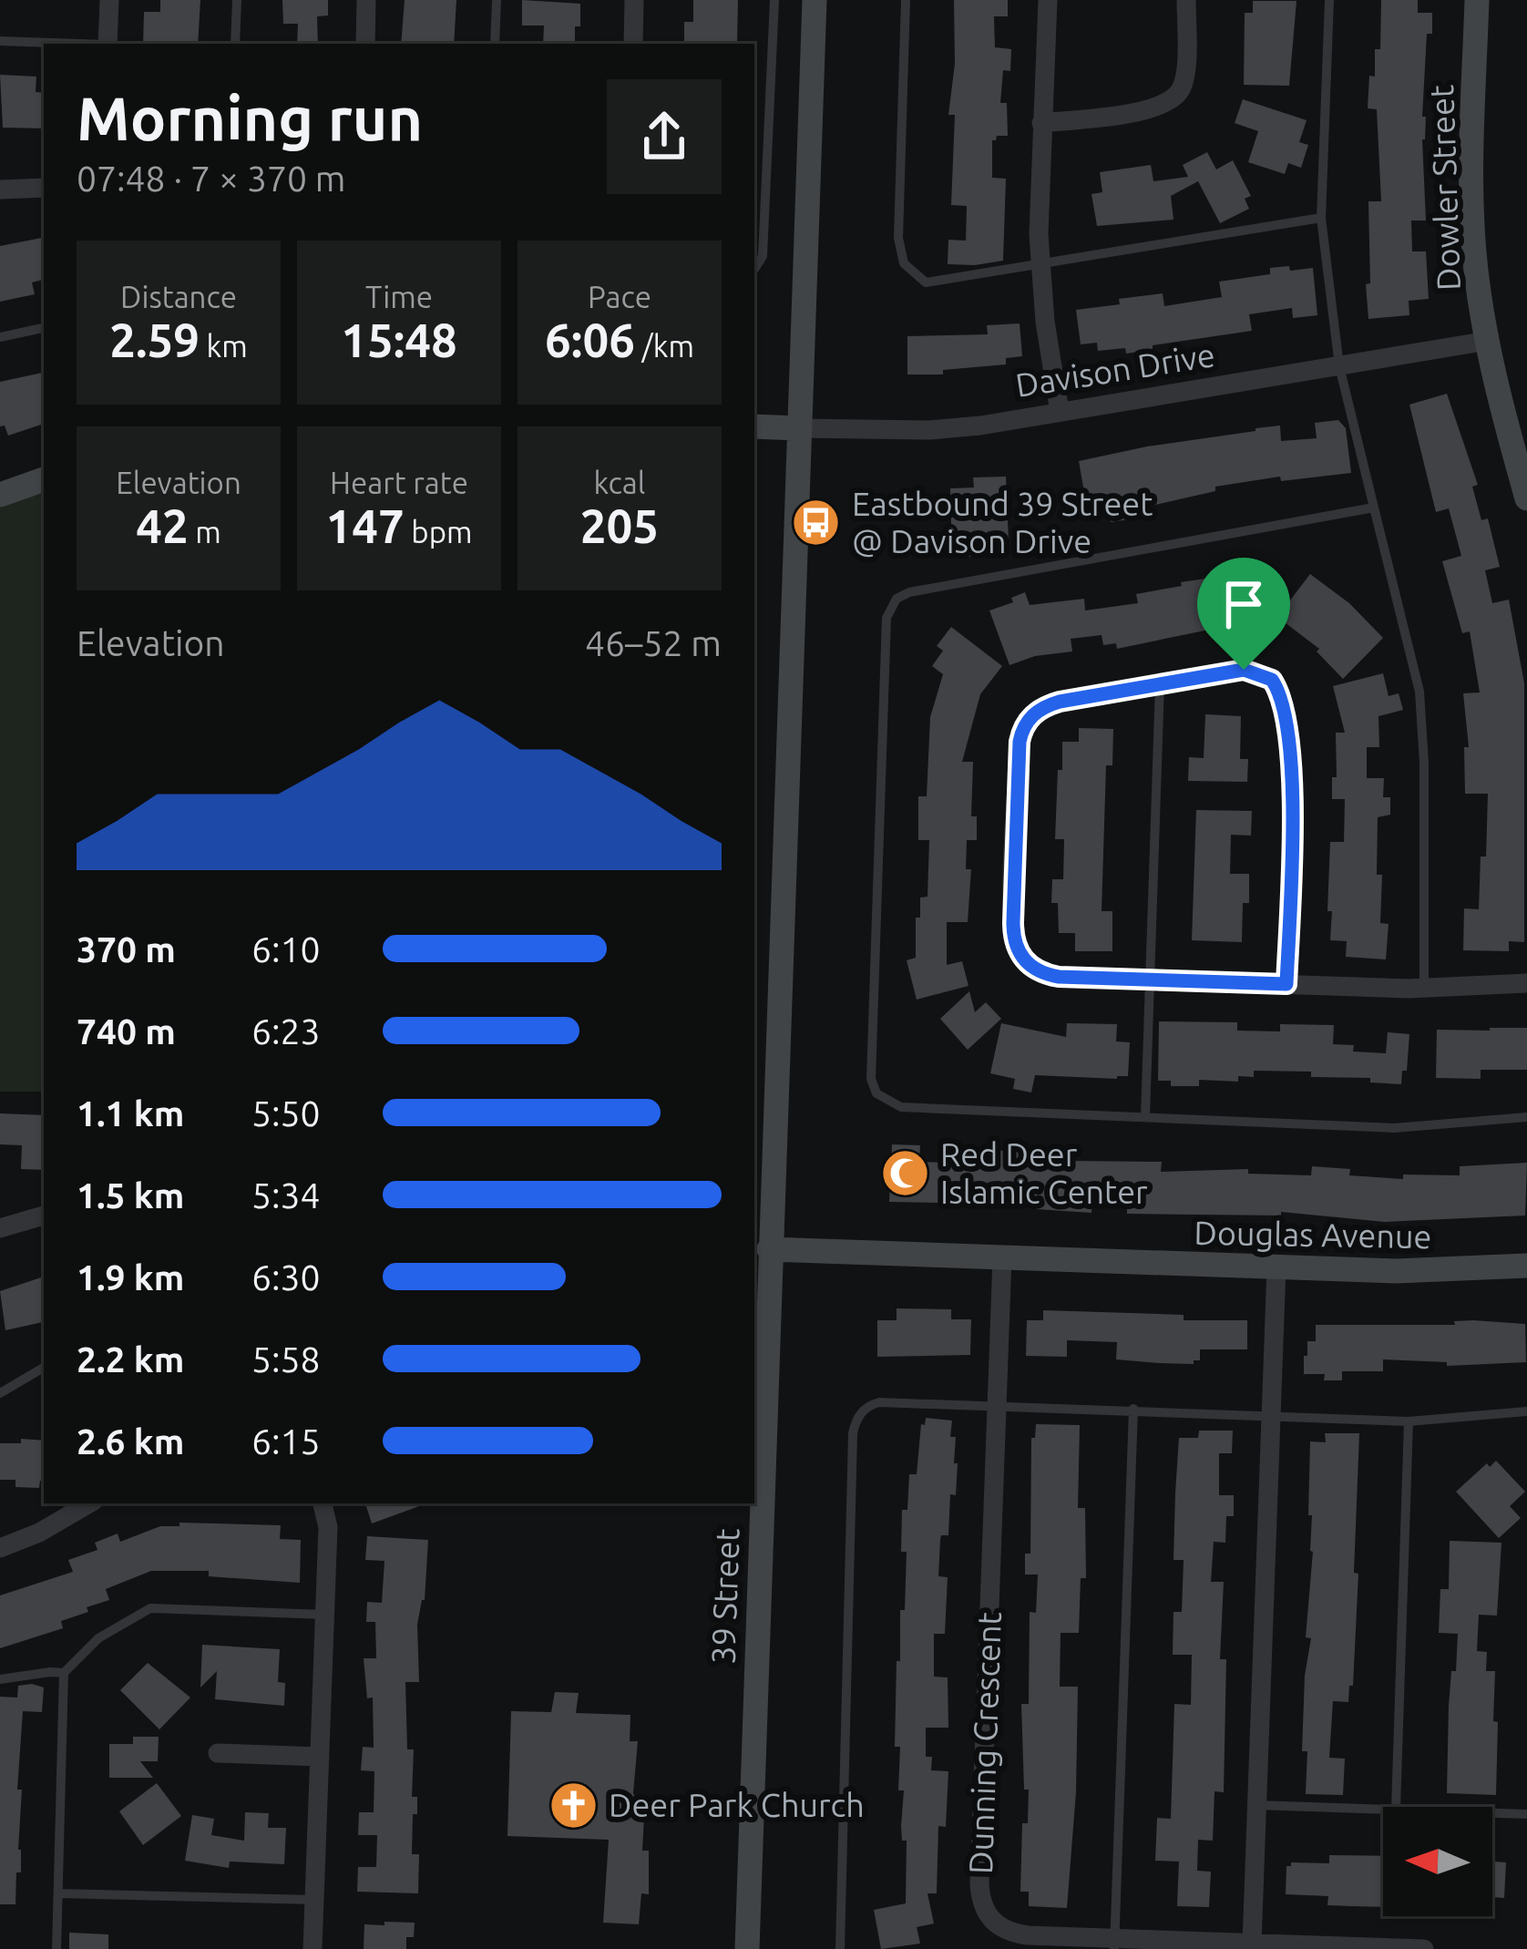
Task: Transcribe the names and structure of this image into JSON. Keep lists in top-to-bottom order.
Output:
{
  "streets": {
    "street": [
      "Dowler Street",
      "Davison Drive",
      "Douglas Avenue",
      "39 Street",
      "Dunning Crescent"
    ]
  },
  "crossings": [
    ["Dowler Street", "Davison Drive"],
    ["Davison Drive", "39 Street"],
    ["Douglas Avenue", "39 Street"],
    ["Douglas Avenue", "Dunning Crescent"]
  ],
  "places": {
    "bus stop": ["Eastbound 39 Street @ Davison Drive"],
    "mosque": ["Red Deer Islamic Center"],
    "church": ["Deer Park Church"]
  },
  "north": "left",
  "page": {
    "heading": ["Morning run", "07:48 · 7 × 370 m"],
    "stats": [
      ["Distance", "2.59 km"],
      ["Time", "15:48"],
      ["Pace", "6:06 /km"],
      ["Elevation", "42 m"],
      ["Heart rate", "147 bpm"],
      ["kcal", "205"]
    ],
    "chart": ["Elevation", "46–52 m"],
    "list": [
      {
        "name": "370 m",
        "note": "6:10"
      },
      {
        "name": "740 m",
        "note": "6:23"
      },
      {
        "name": "1.1 km",
        "note": "5:50"
      },
      {
        "name": "1.5 km",
        "note": "5:34"
      },
      {
        "name": "1.9 km",
        "note": "6:30"
      },
      {
        "name": "2.2 km",
        "note": "5:58"
      },
      {
        "name": "2.6 km",
        "note": "6:15"
      }
    ]
  }
}
